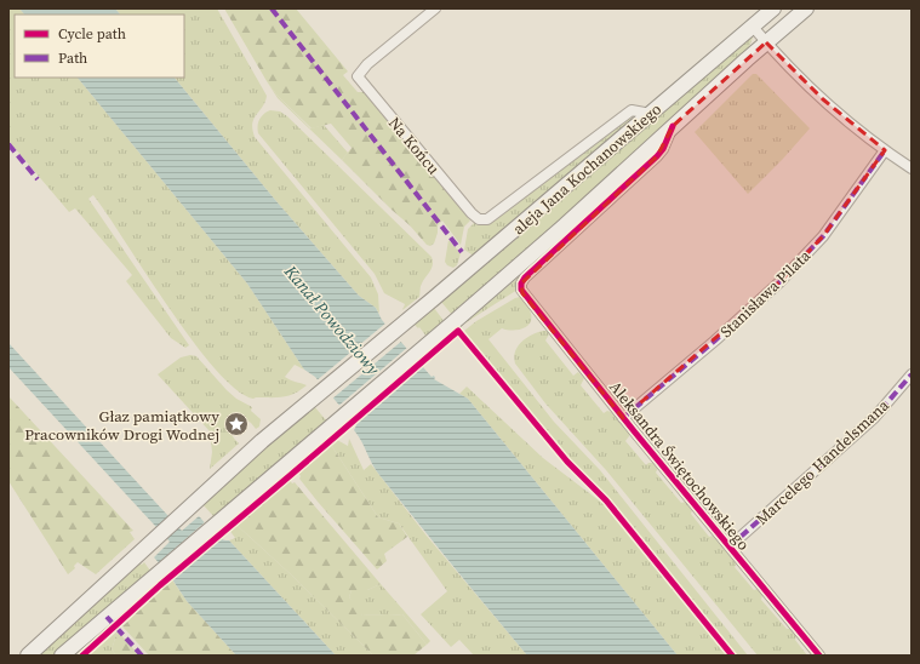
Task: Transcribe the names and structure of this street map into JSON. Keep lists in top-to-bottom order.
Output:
{
  "streets": {
    "main road": ["aleja Jana Kochanowskiego"],
    "street": [
      "Na Końcu",
      "Stanisława Pilata",
      "Marcelego Handelsmana",
      "Aleksandra Świętochowskiego"
    ]
  },
  "crossings": [
    ["Na Końcu", "aleja Jana Kochanowskiego"],
    ["aleja Jana Kochanowskiego", "Aleksandra Świętochowskiego"],
    ["Stanisława Pilata", "Aleksandra Świętochowskiego"],
    ["Marcelego Handelsmana", "Aleksandra Świętochowskiego"]
  ],
  "water": ["Kanał Powodziowy"],
  "places": {
    "place": ["Głaz pamiątkowy Pracowników Drogi Wodnej"]
  },
  "legend": ["Cycle path", "Path"]
}
